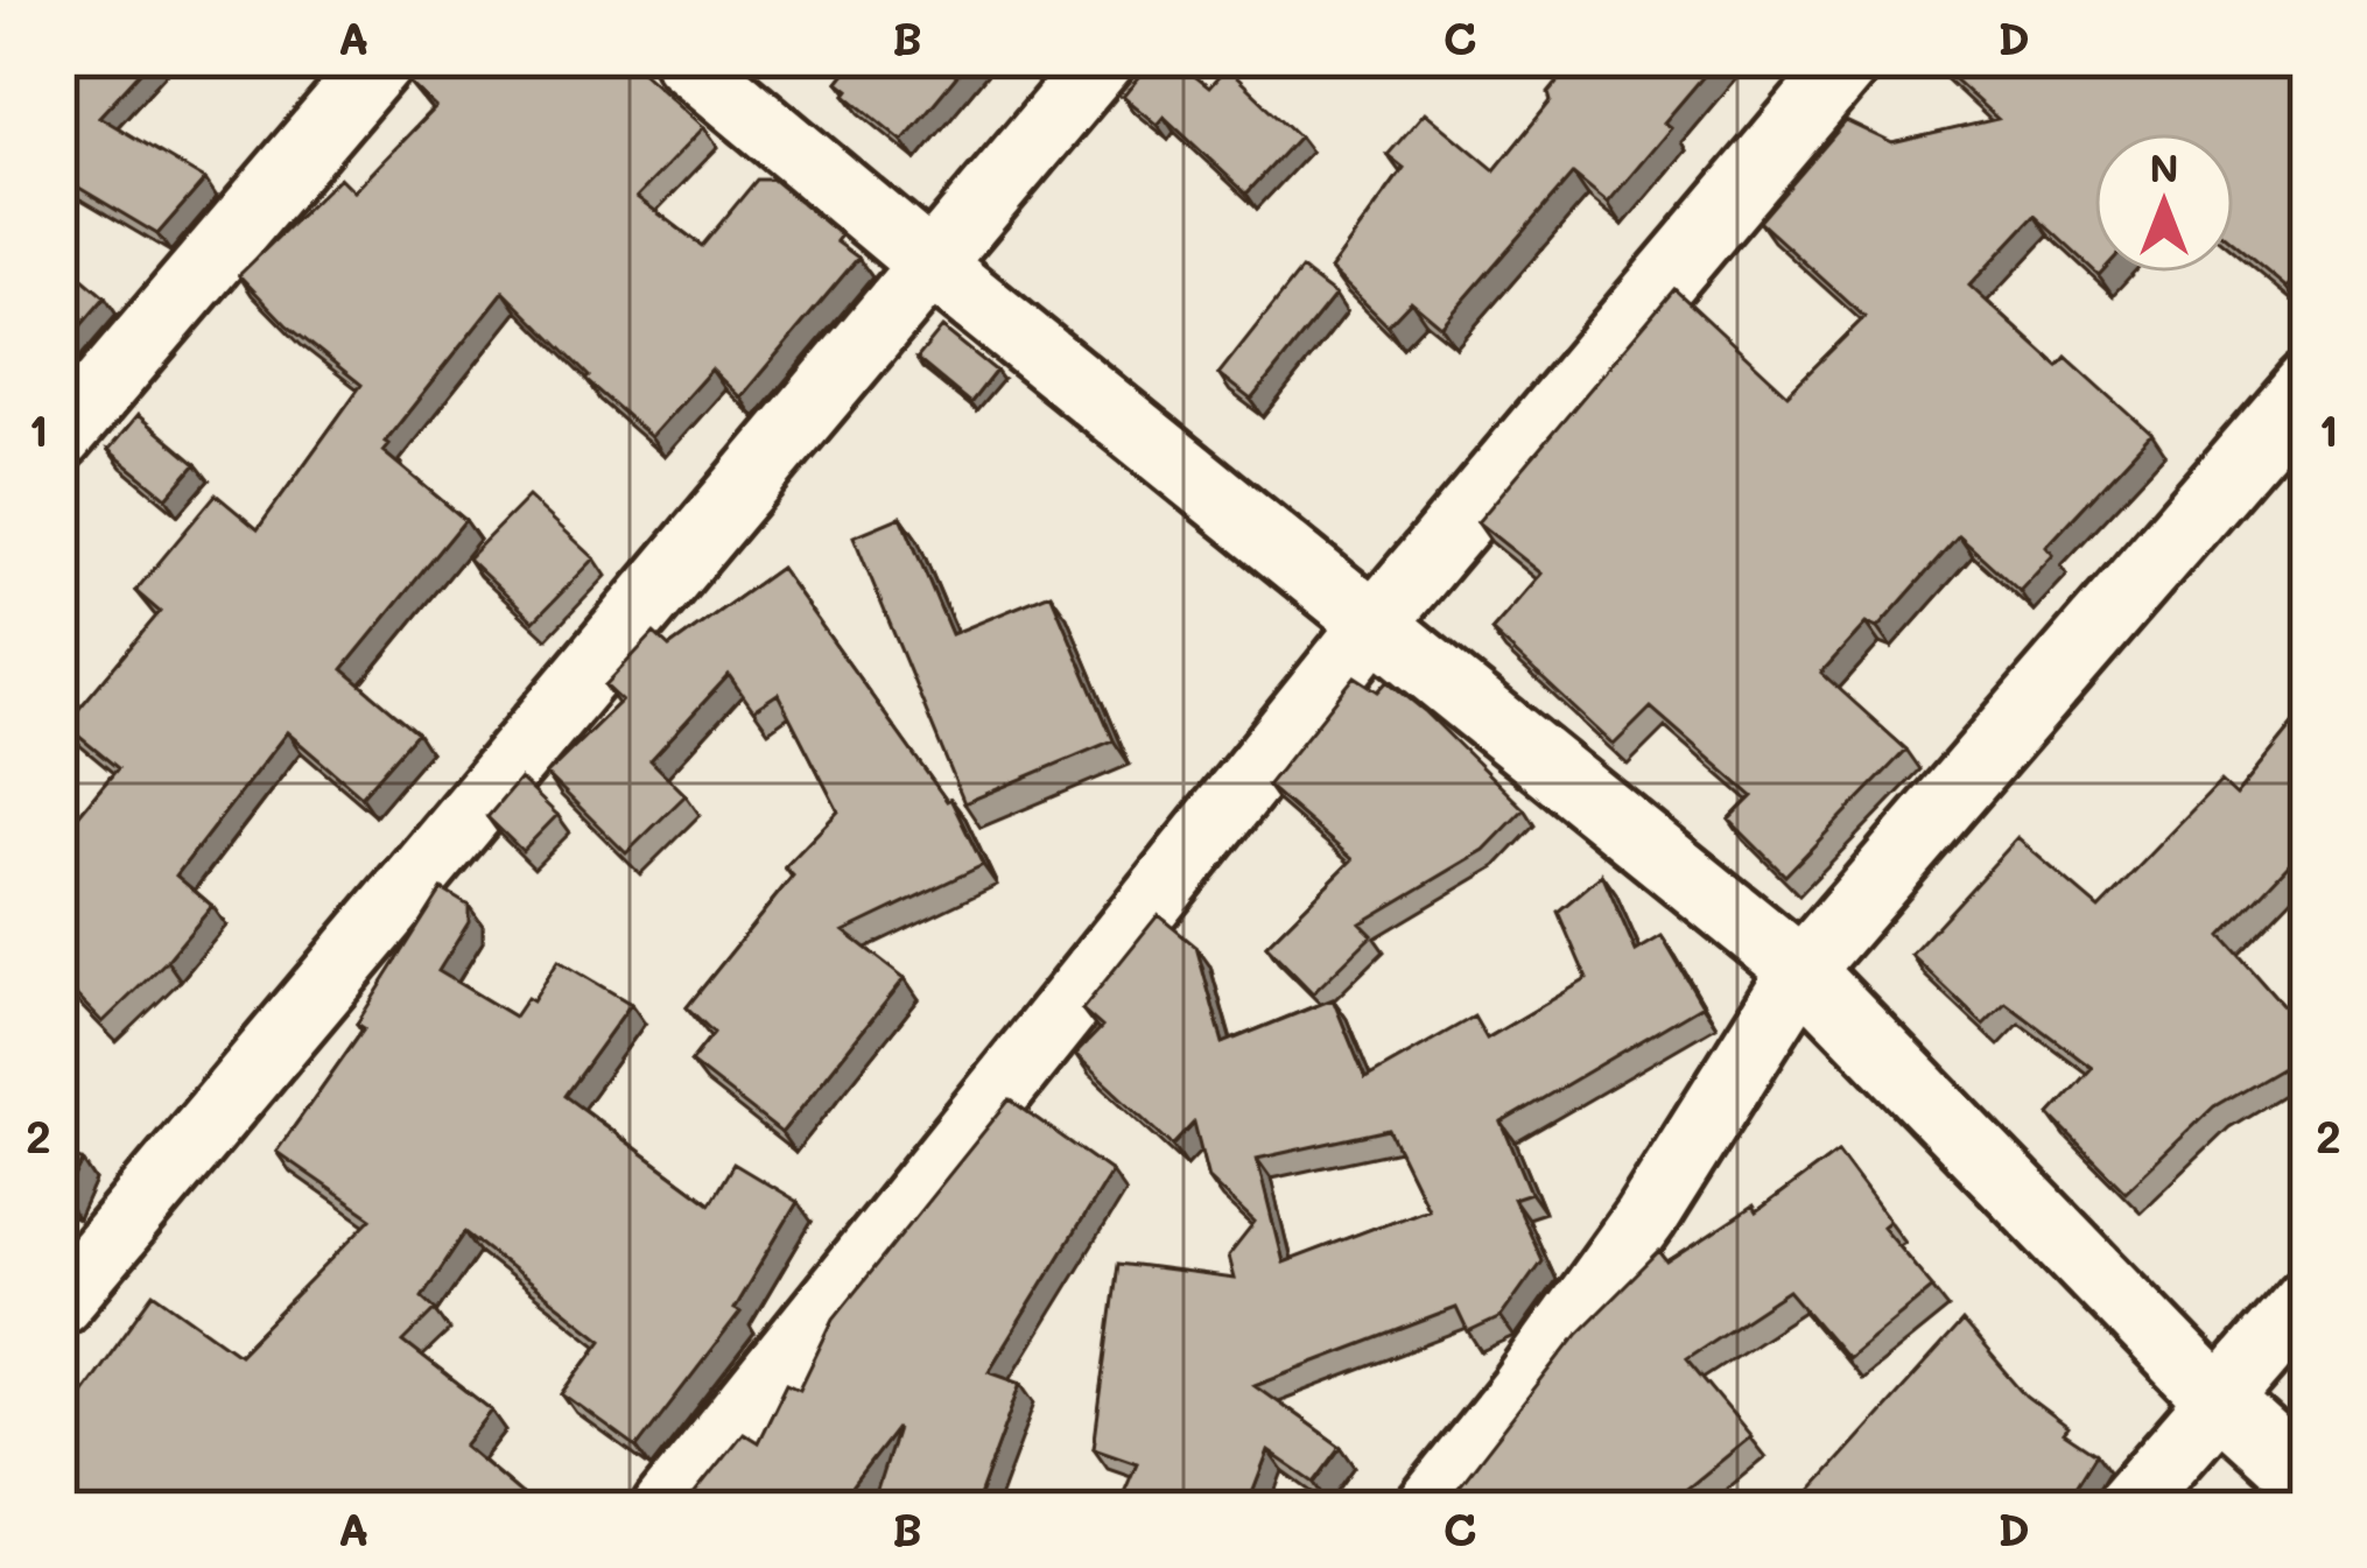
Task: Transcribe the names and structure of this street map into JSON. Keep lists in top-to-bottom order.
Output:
{
  "north": "top",
  "grid": {
    "columns": [
      "A",
      "B",
      "C",
      "D"
    ],
    "rows": ["1", "2"]
  }
}
